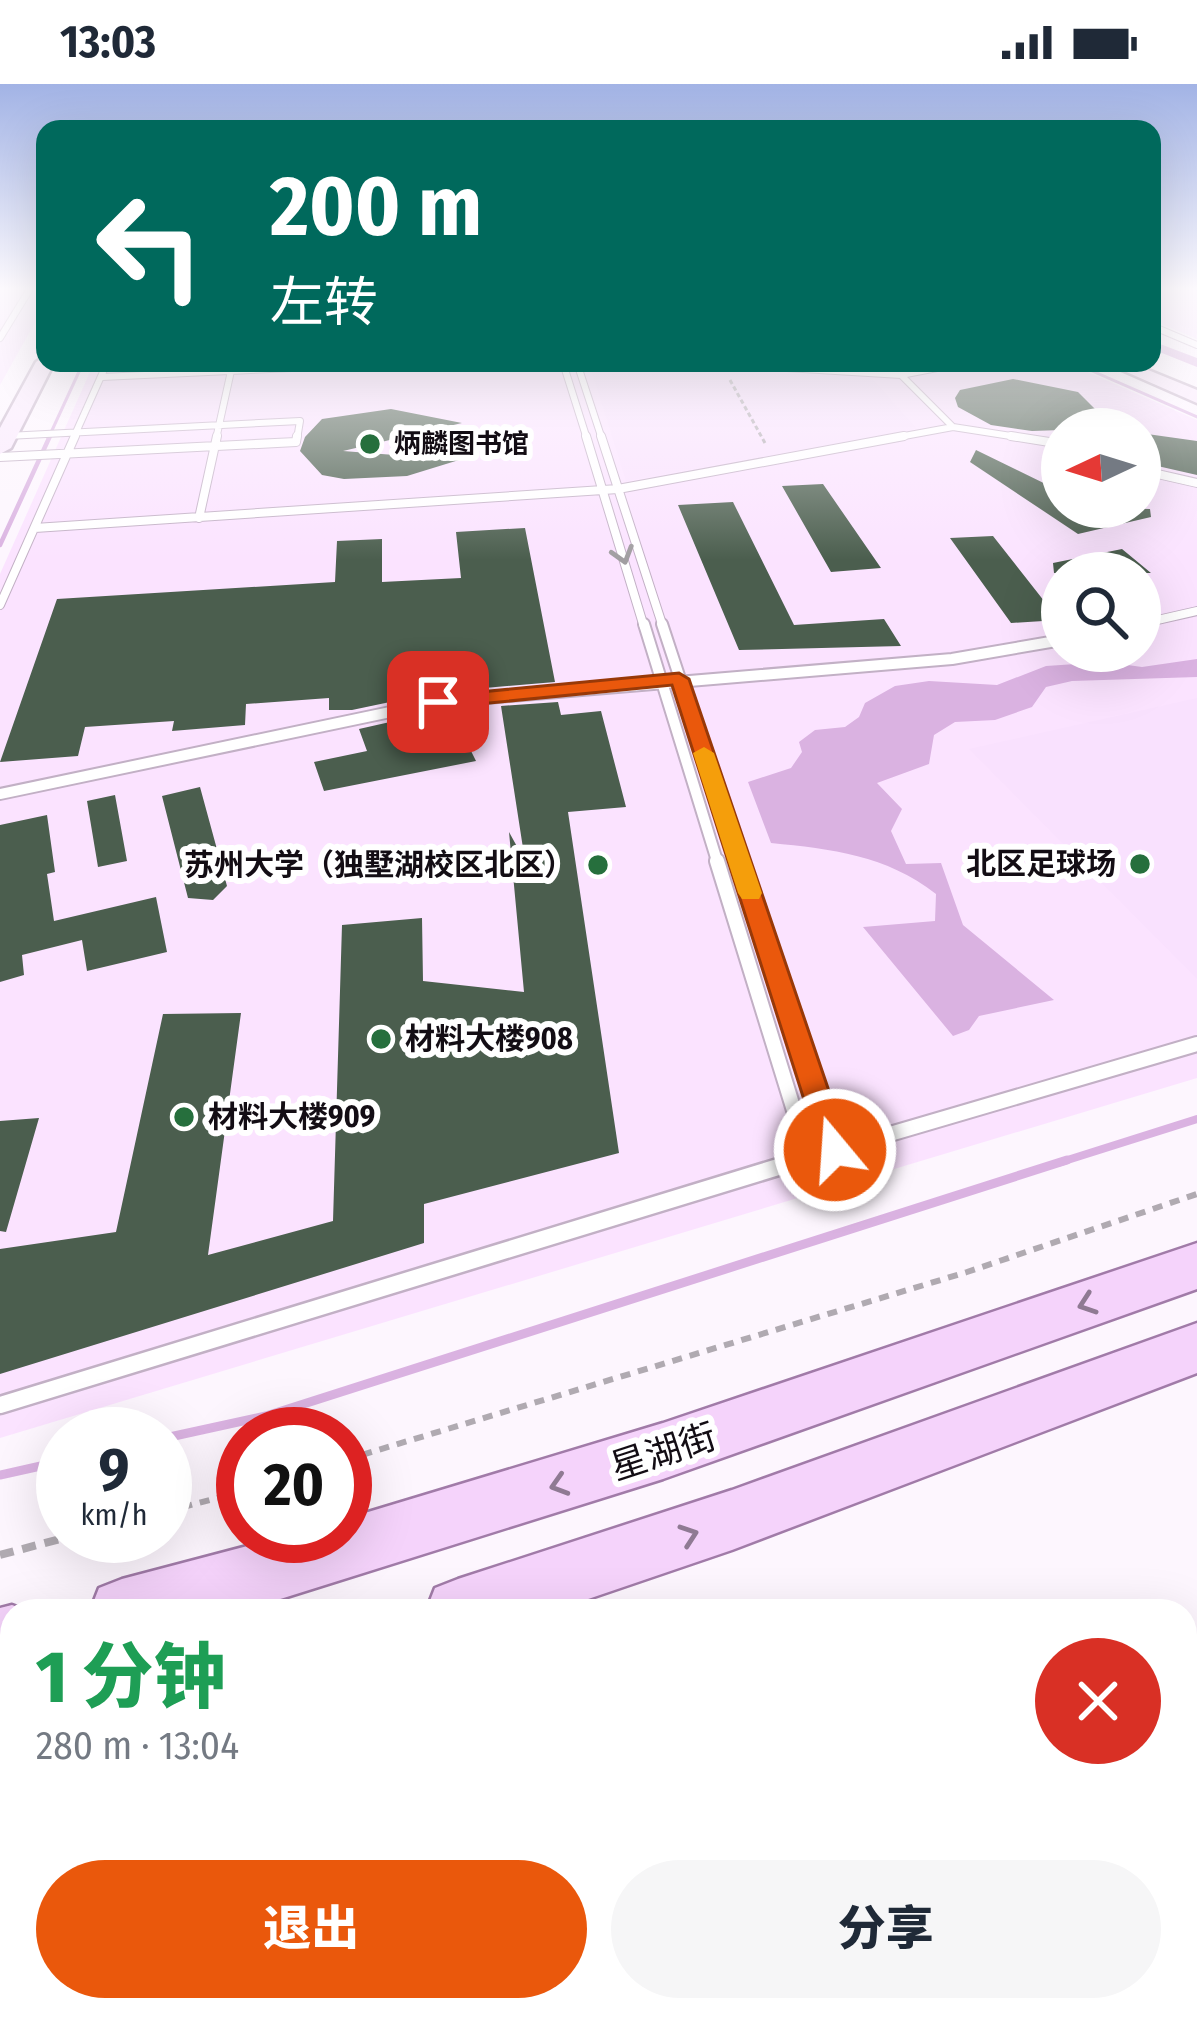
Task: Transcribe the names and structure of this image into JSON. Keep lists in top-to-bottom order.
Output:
{
  "streets": {
    "main road": ["星湖街"]
  },
  "places": [
    "炳麟图书馆",
    "北区足球场",
    "苏州大学（独墅湖校区北区）",
    "材料大楼908",
    "材料大楼909"
  ],
  "north": "left",
  "page": {
    "status": "13:03",
    "turn": ["200 m", "左转"],
    "speed": "9 km/h",
    "limit": "20",
    "heading": ["1 分钟", "280 m · 13:04"],
    "buttons": ["退出", "分享"]
  }
}
